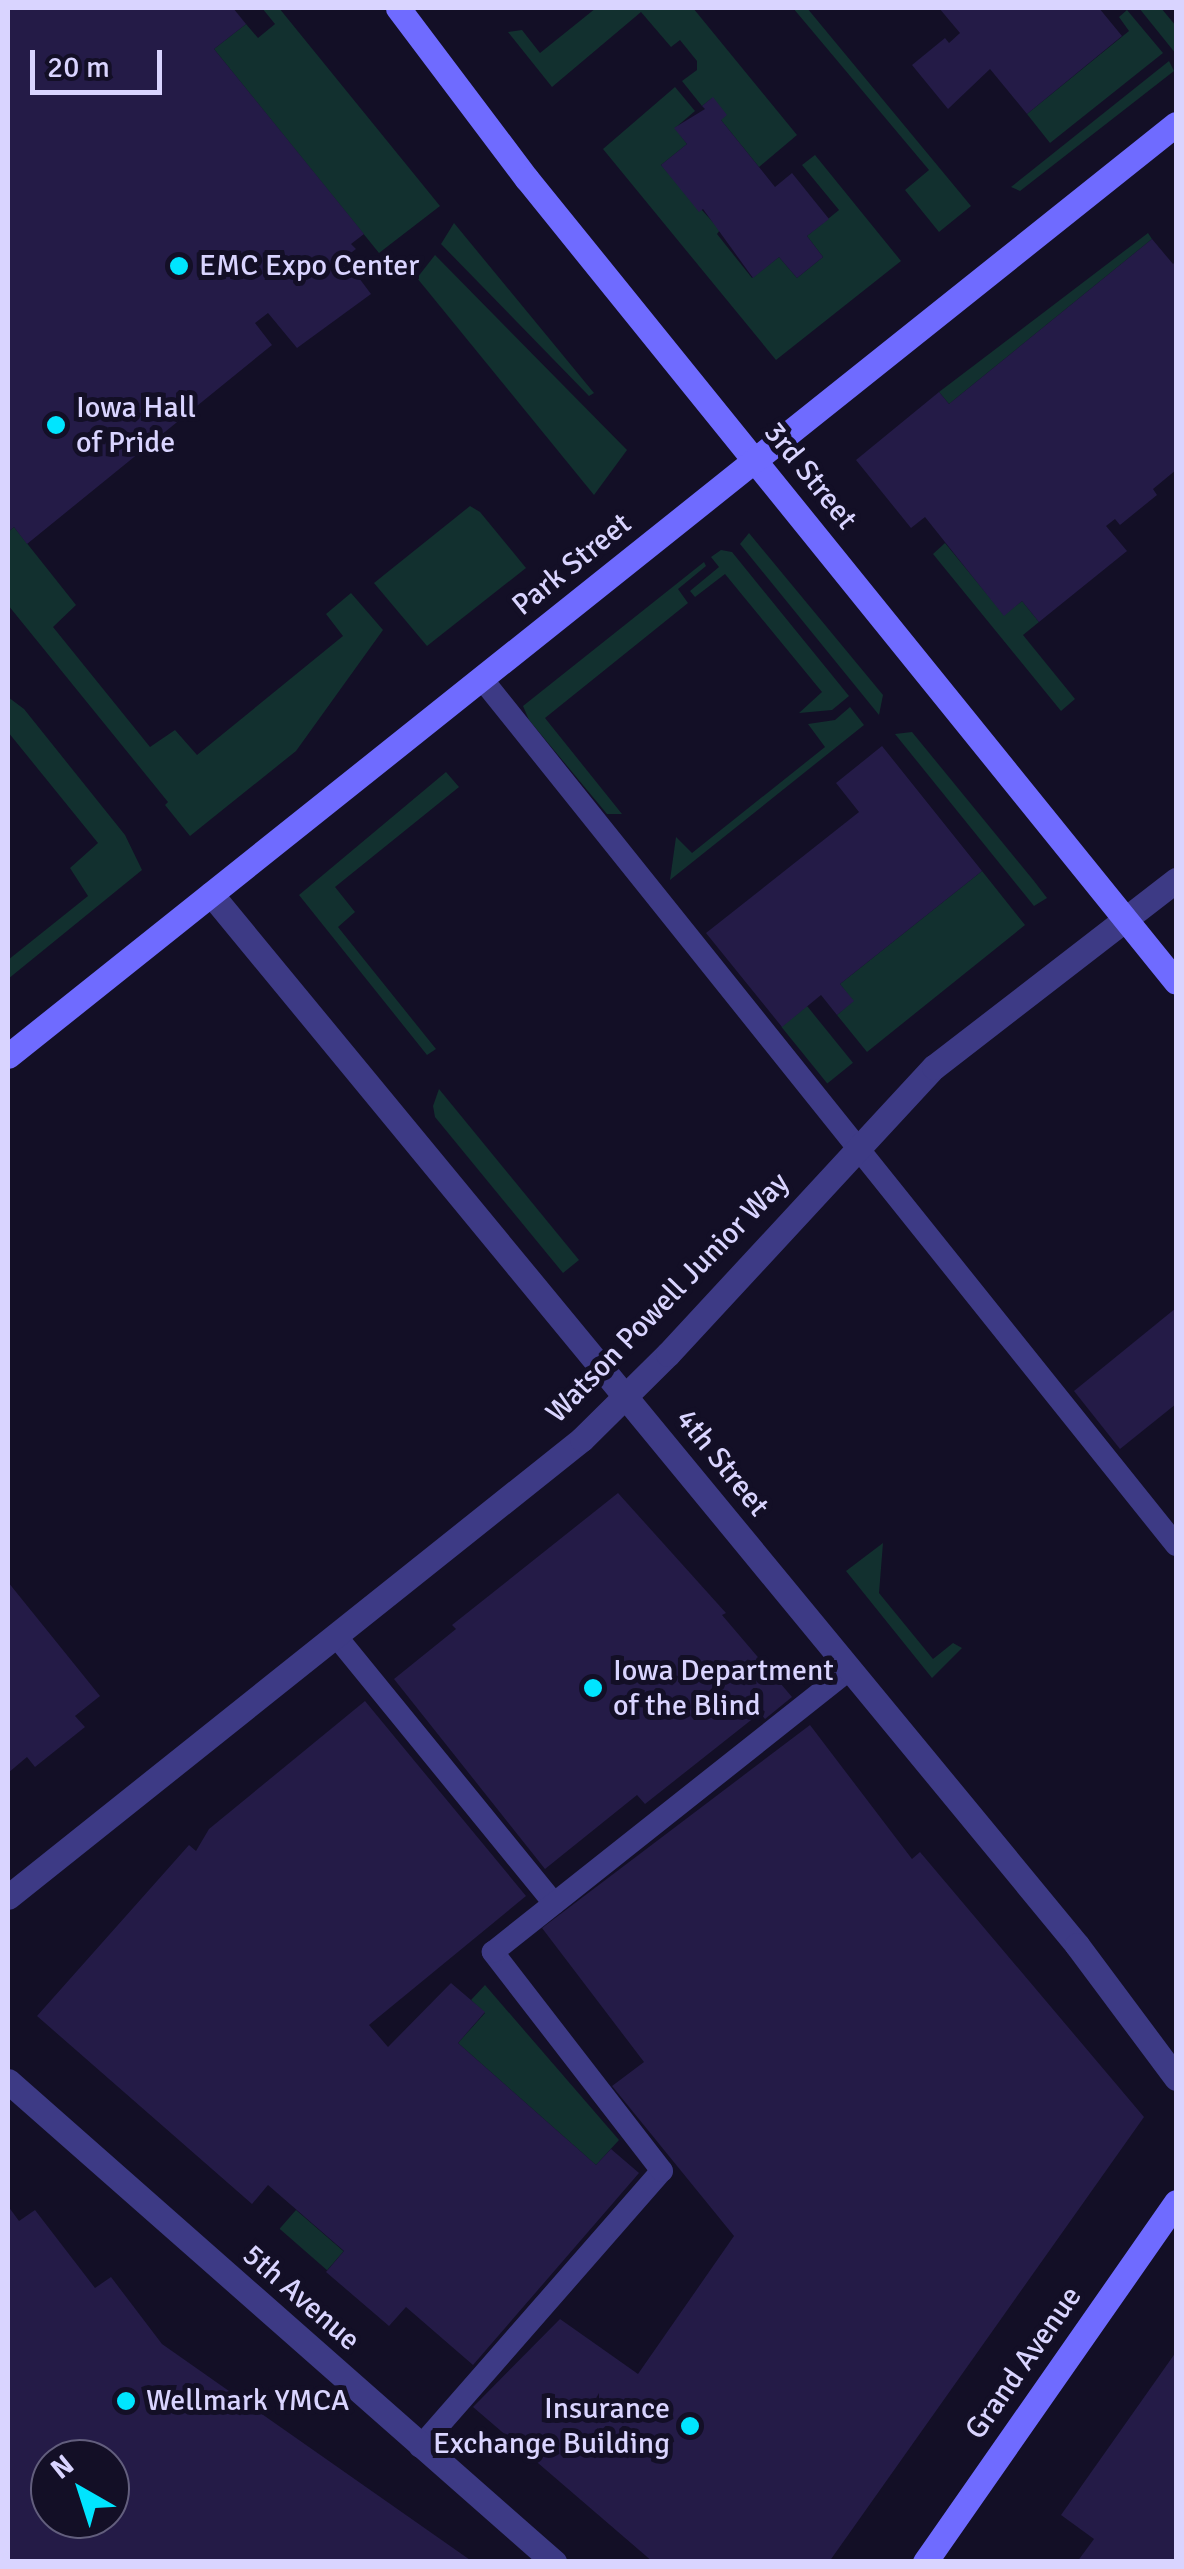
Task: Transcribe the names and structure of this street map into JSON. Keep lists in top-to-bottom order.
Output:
{
  "streets": {
    "main road": ["3rd Street", "Park Street", "Grand Avenue"],
    "street": ["Watson Powell Junior Way", "4th Street", "5th Avenue"]
  },
  "crossings": [
    ["3rd Street", "Park Street"],
    ["3rd Street", "Watson Powell Junior Way"],
    ["Park Street", "4th Street"],
    ["Watson Powell Junior Way", "4th Street"]
  ],
  "places": [
    "EMC Expo Center",
    "Iowa Hall of Pride",
    "Iowa Department of the Blind",
    "Wellmark YMCA",
    "Insurance Exchange Building"
  ],
  "scale_bar": "20 m",
  "north": "top left"
}
